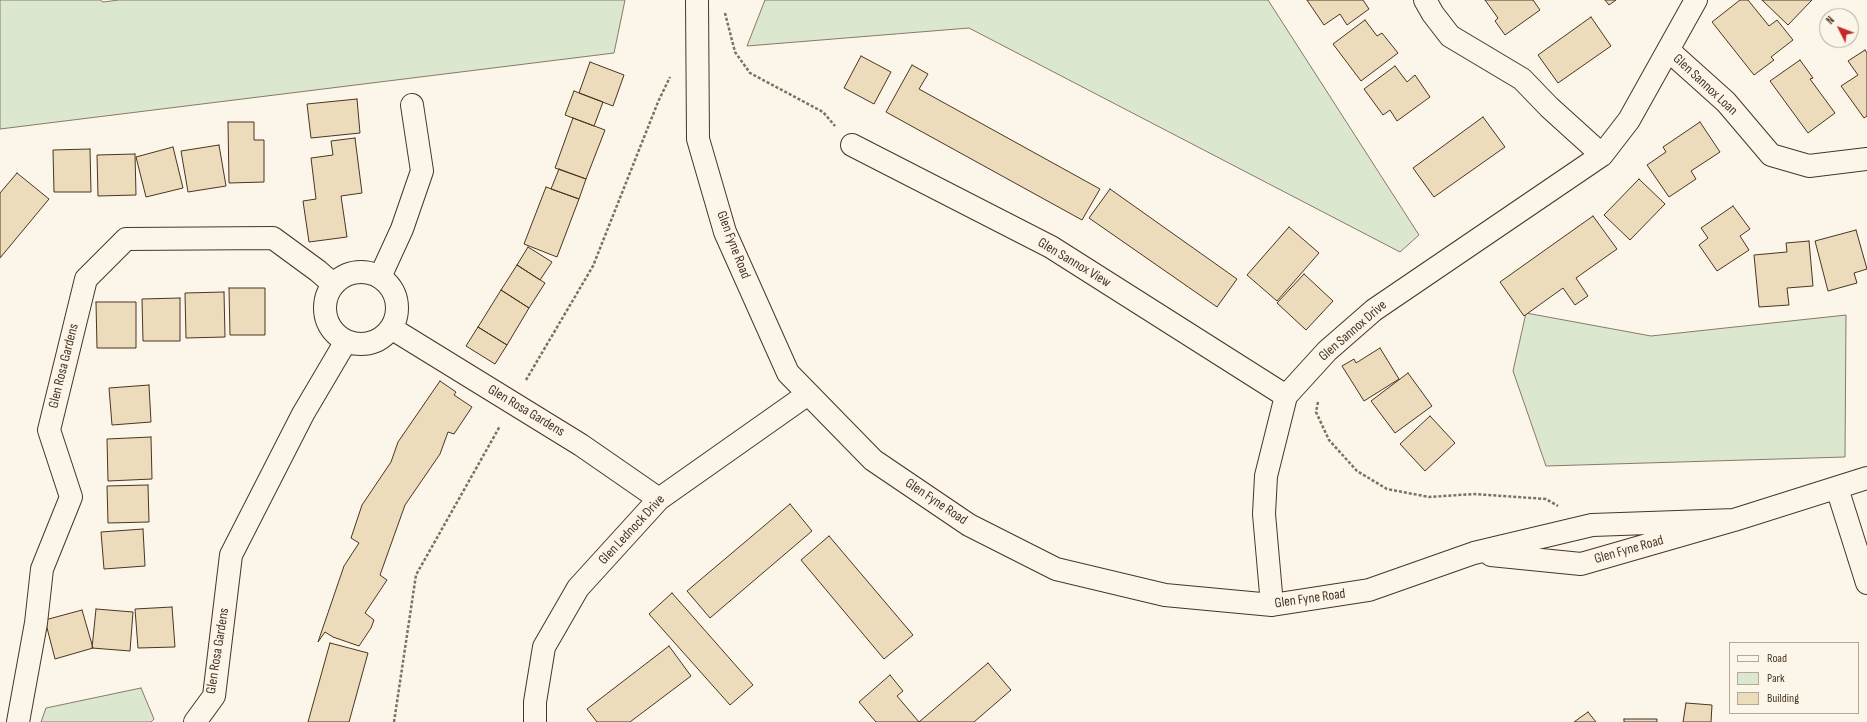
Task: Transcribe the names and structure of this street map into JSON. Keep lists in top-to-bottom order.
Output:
{
  "streets": {
    "street": [
      "Glen Sannox Loan",
      "Glen Fyne Road",
      "Glen Sannox View",
      "Glen Sannox Drive",
      "Glen Rosa Gardens",
      "Glen Lednock Drive"
    ]
  },
  "crossings": [
    ["Glen Sannox Loan", "Glen Sannox Drive"],
    ["Glen Fyne Road", "Glen Sannox Drive"],
    ["Glen Fyne Road", "Glen Lednock Drive"],
    ["Glen Sannox View", "Glen Sannox Drive"],
    ["Glen Rosa Gardens", "Glen Lednock Drive"]
  ],
  "legend": ["Road", "Park", "Building"],
  "north": "top left"
}
